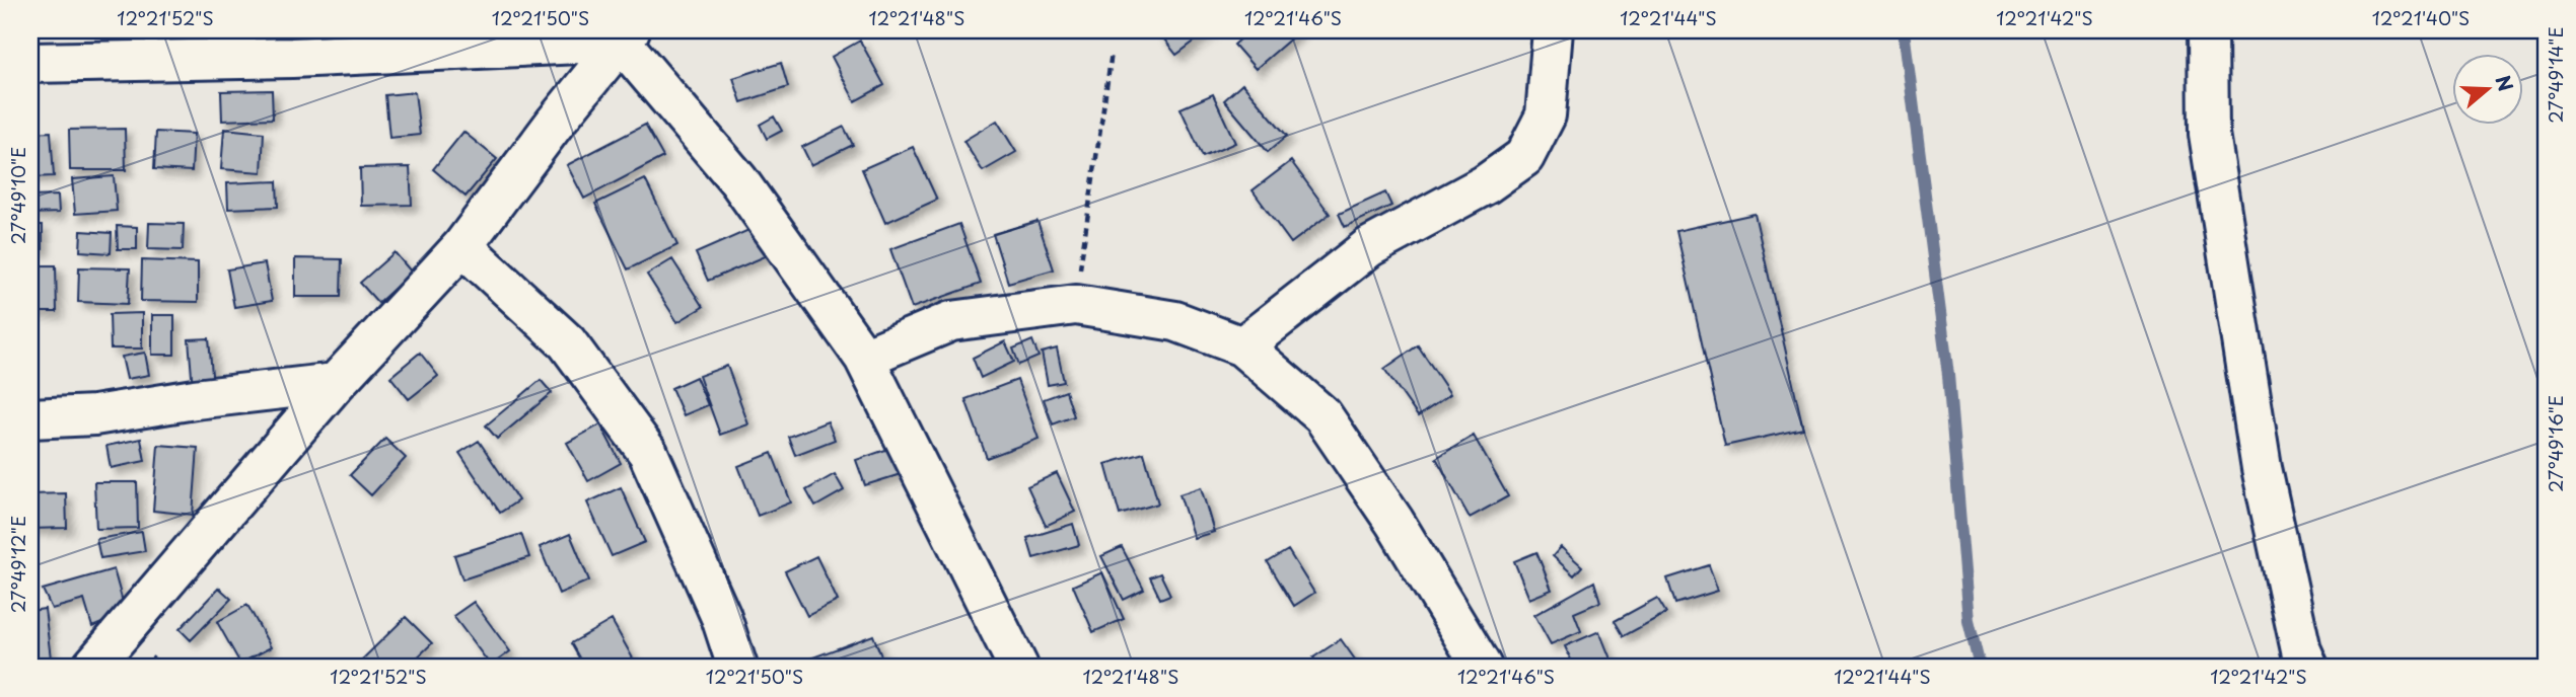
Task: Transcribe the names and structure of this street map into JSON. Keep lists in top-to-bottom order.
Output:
{
  "north": "right",
  "coordinates": [
    "12°21'52\"S",
    "12°21'50\"S",
    "12°21'48\"S",
    "12°21'46\"S",
    "12°21'44\"S",
    "12°21'42\"S",
    "12°21'40\"S",
    "27°49'14\"E",
    "27°49'10\"E",
    "27°49'16\"E",
    "27°49'12\"E"
  ]
}
